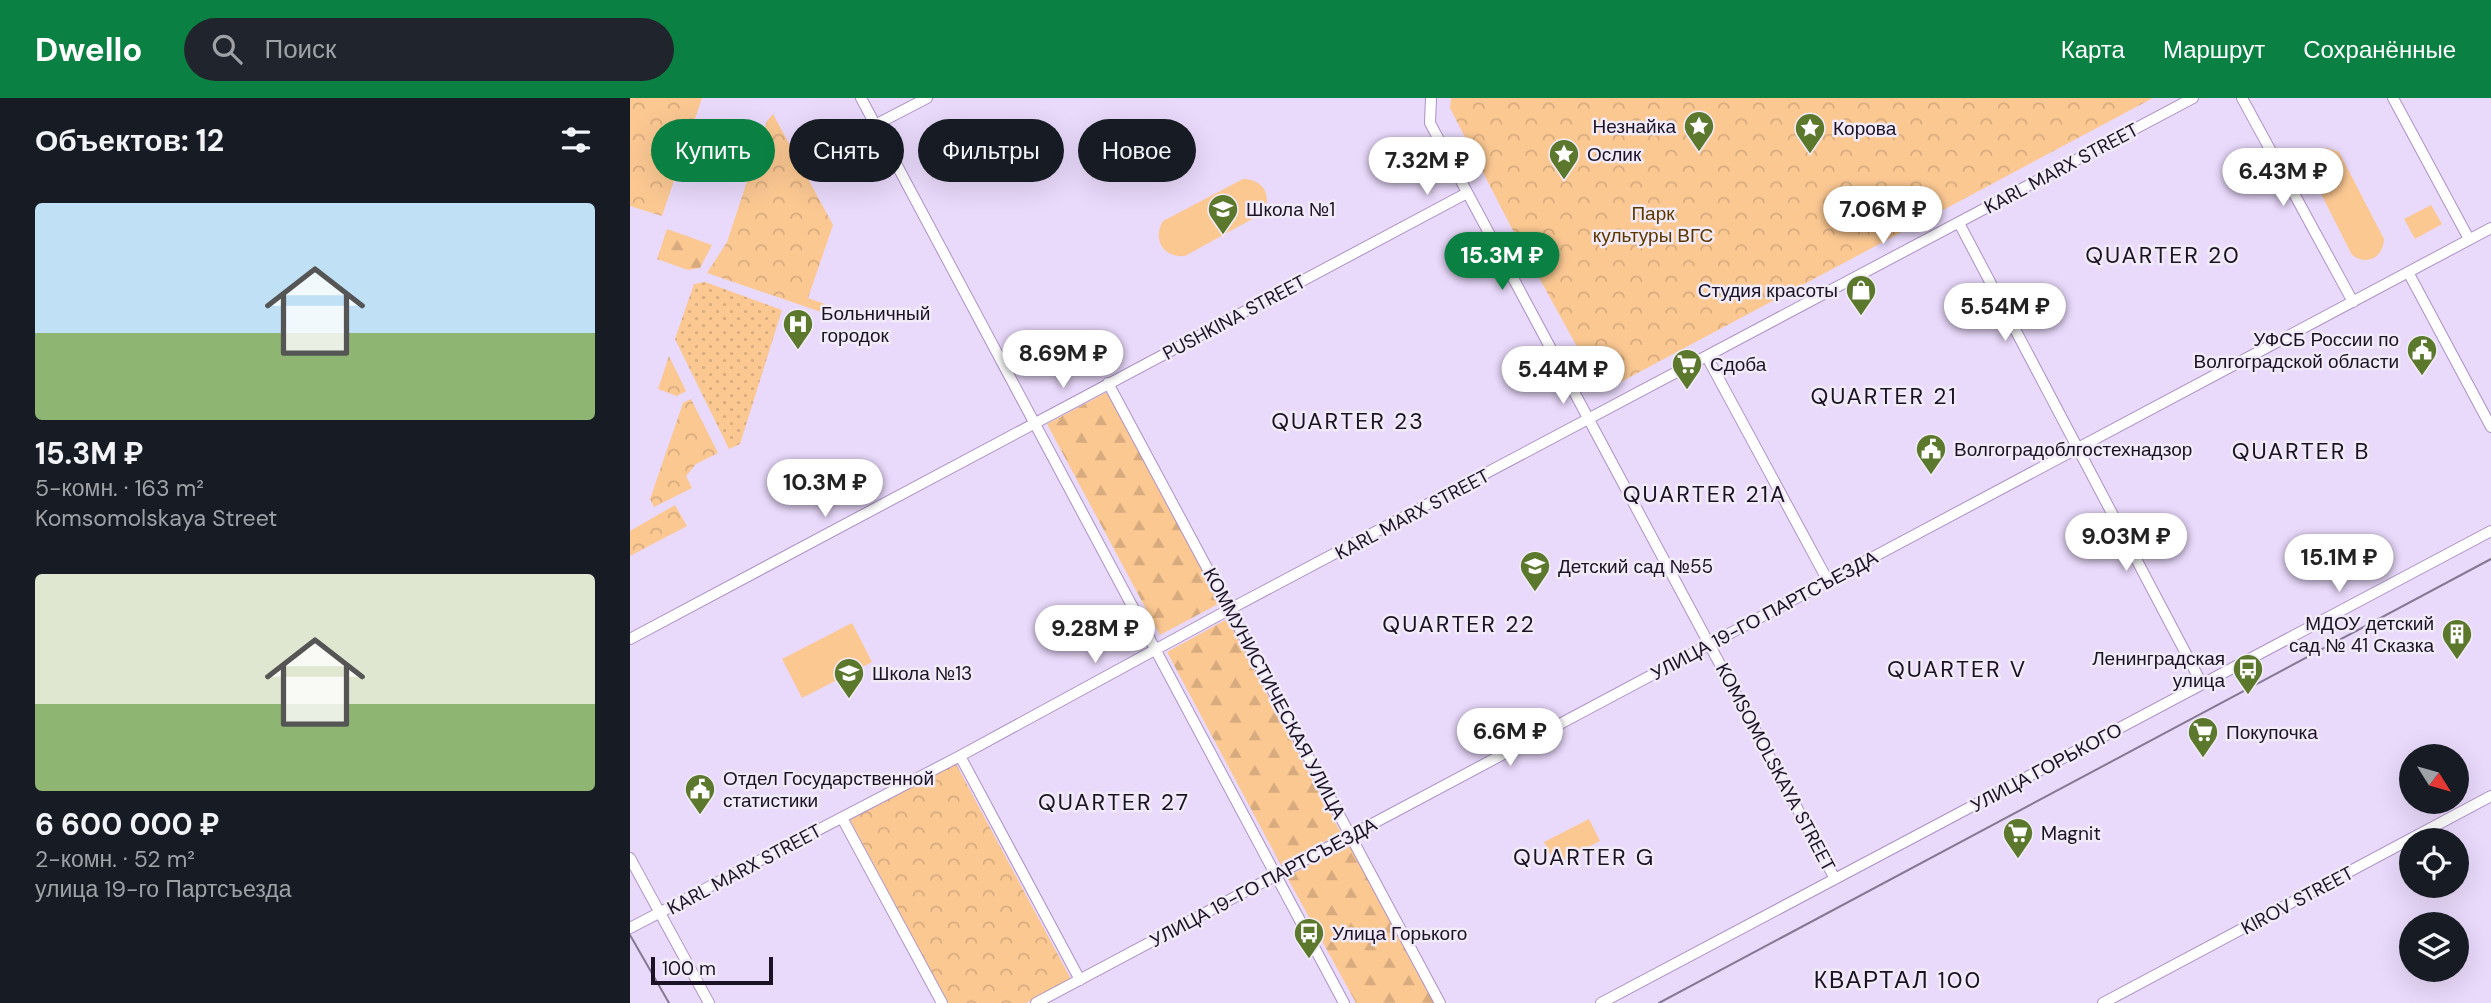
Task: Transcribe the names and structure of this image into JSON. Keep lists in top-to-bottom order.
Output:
{
  "streets": {
    "street": [
      "KARL MARX STREET",
      "PUSHKINA STREET",
      "УЛИЦА 19-ГО ПАРТСЪЕЗДА",
      "КОММУНИСТИЧЕСКАЯ УЛИЦА",
      "KOMSOMOLSKAYA STREET",
      "УЛИЦА ГОРЬКОГО",
      "KIROV STREET"
    ]
  },
  "crossings": [
    ["KARL MARX STREET", "КОММУНИСТИЧЕСКАЯ УЛИЦА"],
    ["KARL MARX STREET", "KOMSOMOLSKAYA STREET"],
    ["PUSHKINA STREET", "КОММУНИСТИЧЕСКАЯ УЛИЦА"],
    ["PUSHKINA STREET", "KOMSOMOLSKAYA STREET"],
    ["УЛИЦА 19-ГО ПАРТСЪЕЗДА", "КОММУНИСТИЧЕСКАЯ УЛИЦА"],
    ["УЛИЦА 19-ГО ПАРТСЪЕЗДА", "KOMSOMOLSKAYA STREET"],
    ["KOMSOMOLSKAYA STREET", "УЛИЦА ГОРЬКОГО"]
  ],
  "districts": [
    "QUARTER 20",
    "QUARTER 21",
    "QUARTER 23",
    "QUARTER B",
    "QUARTER 21A",
    "QUARTER 22",
    "QUARTER V",
    "QUARTER 27",
    "QUARTER G",
    "КВАРТАЛ 100"
  ],
  "parks": ["Парк культуры ВГС"],
  "places": {
    "place": ["Незнайка", "Корова", "Ослик"],
    "school or university": ["Школа №1", "Детский сад №55", "Школа №13"],
    "shop": ["Студия красоты"],
    "hospital": ["Больничный городок"],
    "public building": ["УФСБ России по Волгоградской области", "Волгоградоблгостехнадзор", "Отдел Государственной статистики"],
    "supermarket": ["Сдоба", "Покупочка", "Magnit"],
    "building": ["МДОУ детский сад № 41 Сказка"],
    "bus stop": ["Ленинградская улица", "Улица Горького"]
  },
  "scale_bar": "100 m",
  "north": "bottom right",
  "page": {
    "header": "Dwello",
    "search": "Поиск",
    "nav": ["Карта", "Маршрут", "Сохранённые"],
    "heading": "Объектов: 12",
    "chip": [
      "Купить",
      "Снять",
      "Фильтры",
      "Новое"
    ],
    "price": [
      "7.32M ₽",
      "6.43M ₽",
      "7.06M ₽",
      "15.3M ₽",
      "5.54M ₽",
      "8.69M ₽",
      "5.44M ₽",
      "10.3M ₽",
      "9.03M ₽",
      "15.1M ₽",
      "9.28M ₽",
      "6.6M ₽"
    ],
    "list": [
      {
        "name": "15.3M ₽",
        "note": "5-комн. · 163 m² · Komsomolskaya Street"
      },
      {
        "name": "6 600 000 ₽",
        "note": "2-комн. · 52 m² · улица 19-го Партсъезда"
      }
    ],
    "scale": "100 m"
  }
}
